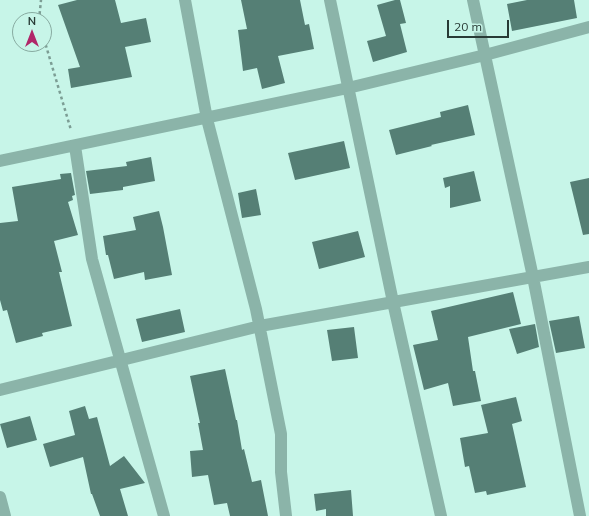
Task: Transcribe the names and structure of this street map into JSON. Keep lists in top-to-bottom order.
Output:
{
  "scale_bar": "20 m",
  "north": "top"
}
